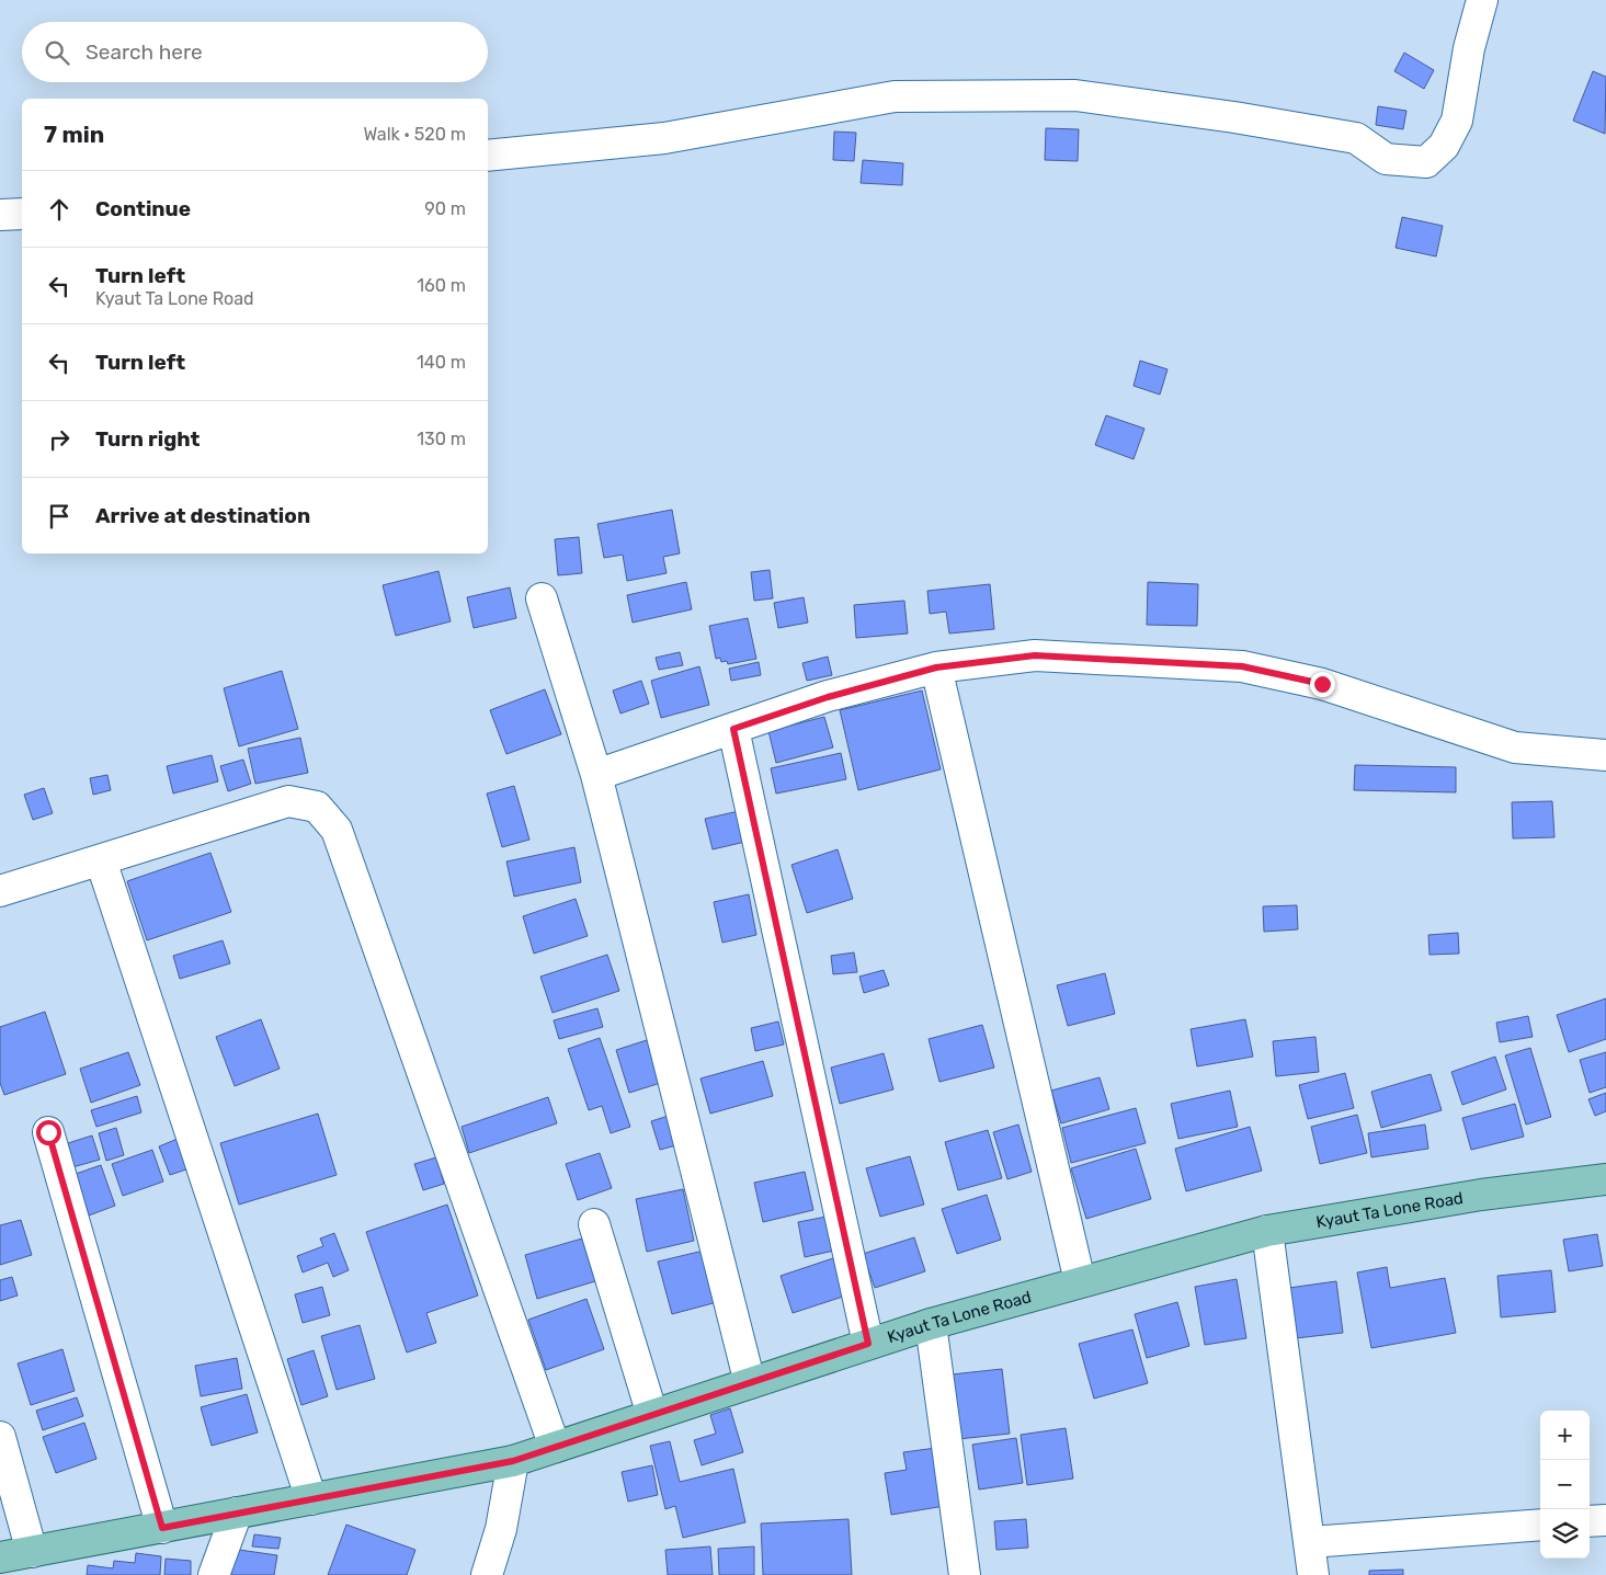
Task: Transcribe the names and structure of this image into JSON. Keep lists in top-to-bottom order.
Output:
{
  "streets": {
    "main road": ["Kyaut Ta Lone Road"]
  },
  "page": {
    "search": "Search here",
    "heading": ["7 min", "Walk · 520 m"],
    "list": [
      ["Continue", "90 m"],
      ["Turn left", "Kyaut Ta Lone Road", "160 m"],
      ["Turn left", "140 m"],
      ["Turn right", "130 m"],
      "Arrive at destination"
    ],
    "map_buttons": ["+", "−"]
  }
}
